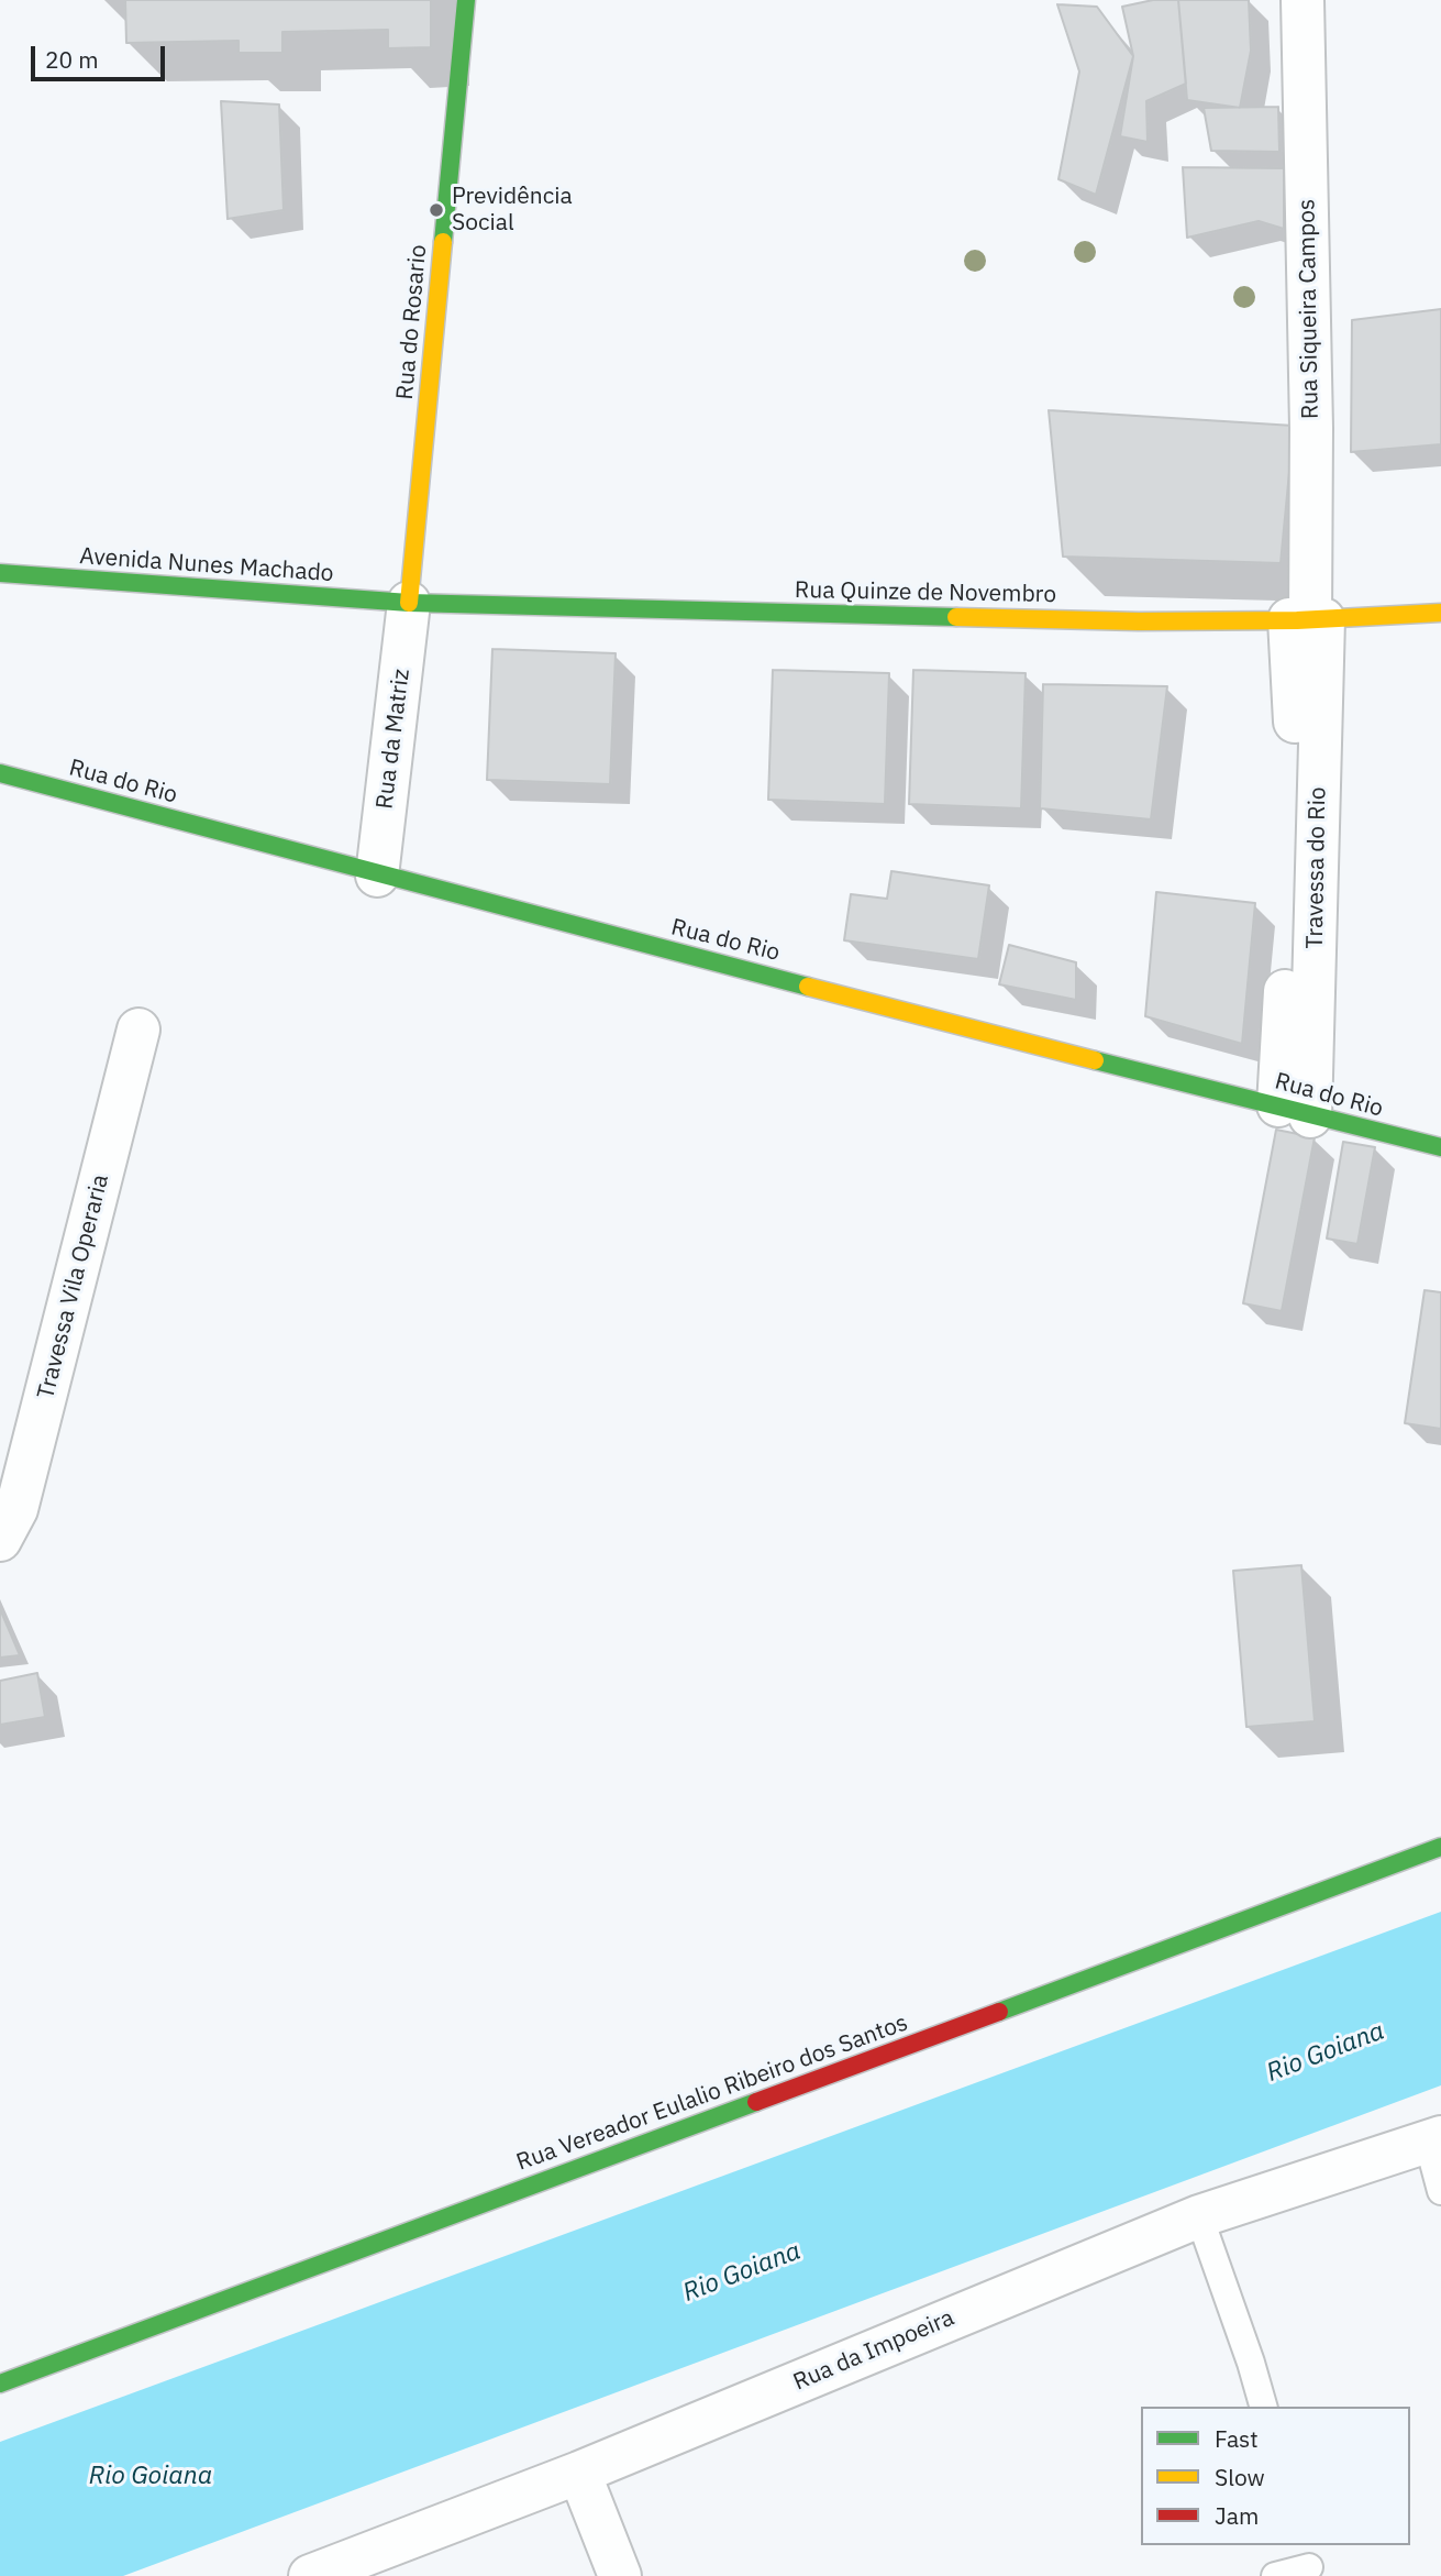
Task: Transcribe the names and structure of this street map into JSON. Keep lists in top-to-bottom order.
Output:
{
  "streets": {
    "street": [
      "Rua Siqueira Campos",
      "Rua do Rosario",
      "Avenida Nunes Machado",
      "Rua Quinze de Novembro",
      "Rua da Matriz",
      "Rua do Rio",
      "Travessa do Rio",
      "Travessa Vila Operaria",
      "Rua Vereador Eulalio Ribeiro dos Santos",
      "Rua da Impoeira"
    ]
  },
  "crossings": [
    ["Rua Siqueira Campos", "Rua Quinze de Novembro"],
    ["Rua Siqueira Campos", "Travessa do Rio"],
    ["Rua do Rosario", "Avenida Nunes Machado"],
    ["Rua do Rosario", "Rua Quinze de Novembro"],
    ["Rua do Rosario", "Rua da Matriz"],
    ["Avenida Nunes Machado", "Rua Quinze de Novembro"],
    ["Avenida Nunes Machado", "Rua da Matriz"],
    ["Rua Quinze de Novembro", "Rua da Matriz"],
    ["Rua Quinze de Novembro", "Travessa do Rio"],
    ["Rua da Matriz", "Rua do Rio"],
    ["Rua do Rio", "Travessa do Rio"]
  ],
  "water": ["Rio Goiana"],
  "places": ["Previdência Social"],
  "legend": ["Fast", "Slow", "Jam"],
  "scale_bar": "20 m"
}
